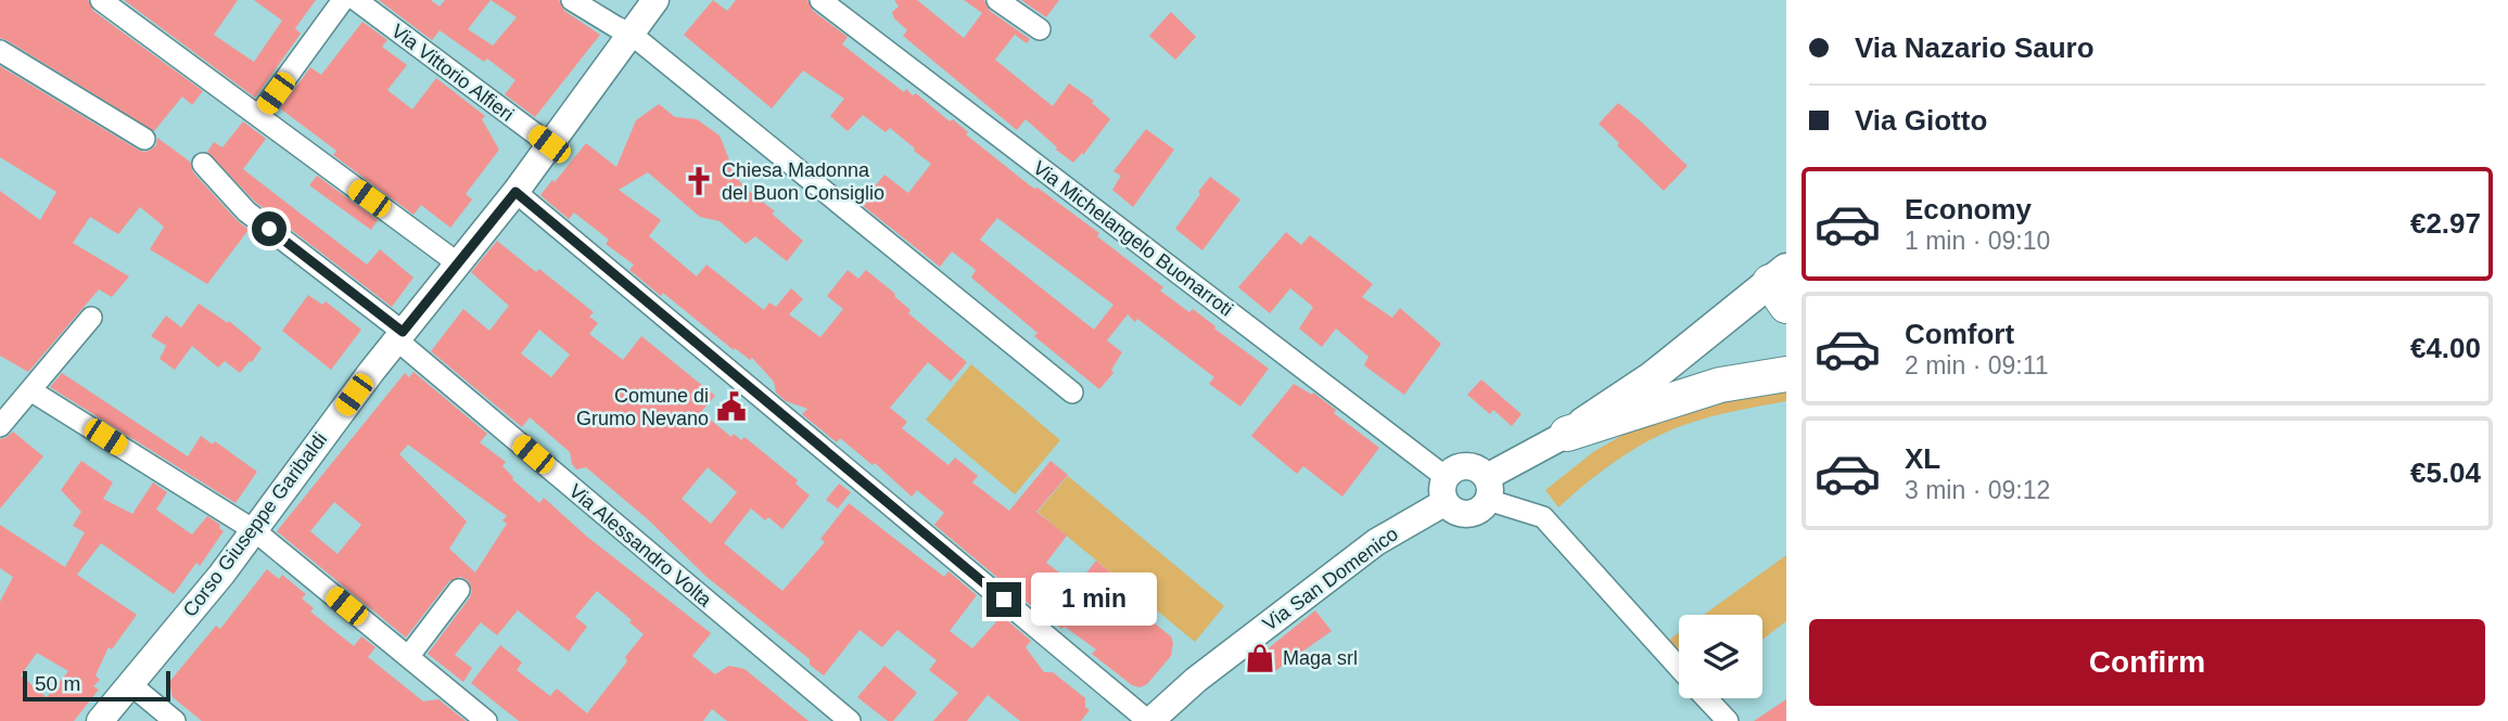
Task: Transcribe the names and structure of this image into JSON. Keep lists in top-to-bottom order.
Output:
{
  "streets": {
    "street": [
      "Via Vittorio Alfieri",
      "Via Michelangelo Buonarroti",
      "Corso Giuseppe Garibaldi",
      "Via Alessandro Volta",
      "Via San Domenico"
    ]
  },
  "crossings": [
    ["Via Vittorio Alfieri", "Corso Giuseppe Garibaldi"],
    ["Via Michelangelo Buonarroti", "Via San Domenico"],
    ["Corso Giuseppe Garibaldi", "Via Alessandro Volta"]
  ],
  "places": {
    "church": ["Chiesa Madonna del Buon Consiglio"],
    "public building": ["Comune di Grumo Nevano"],
    "shop": ["Maga srl"]
  },
  "scale_bar": "50 m",
  "page": {
    "banner": ["Via Nazario Sauro", "Via Giotto"],
    "list": [
      {
        "name": "Economy",
        "note": "1 min · 09:10",
        "value": "€2.97"
      },
      {
        "name": "Comfort",
        "note": "2 min · 09:11",
        "value": "€4.00"
      },
      {
        "name": "XL",
        "note": "3 min · 09:12",
        "value": "€5.04"
      }
    ],
    "bubble": "1 min",
    "buttons": "Confirm",
    "scale": "50 m"
  }
}
